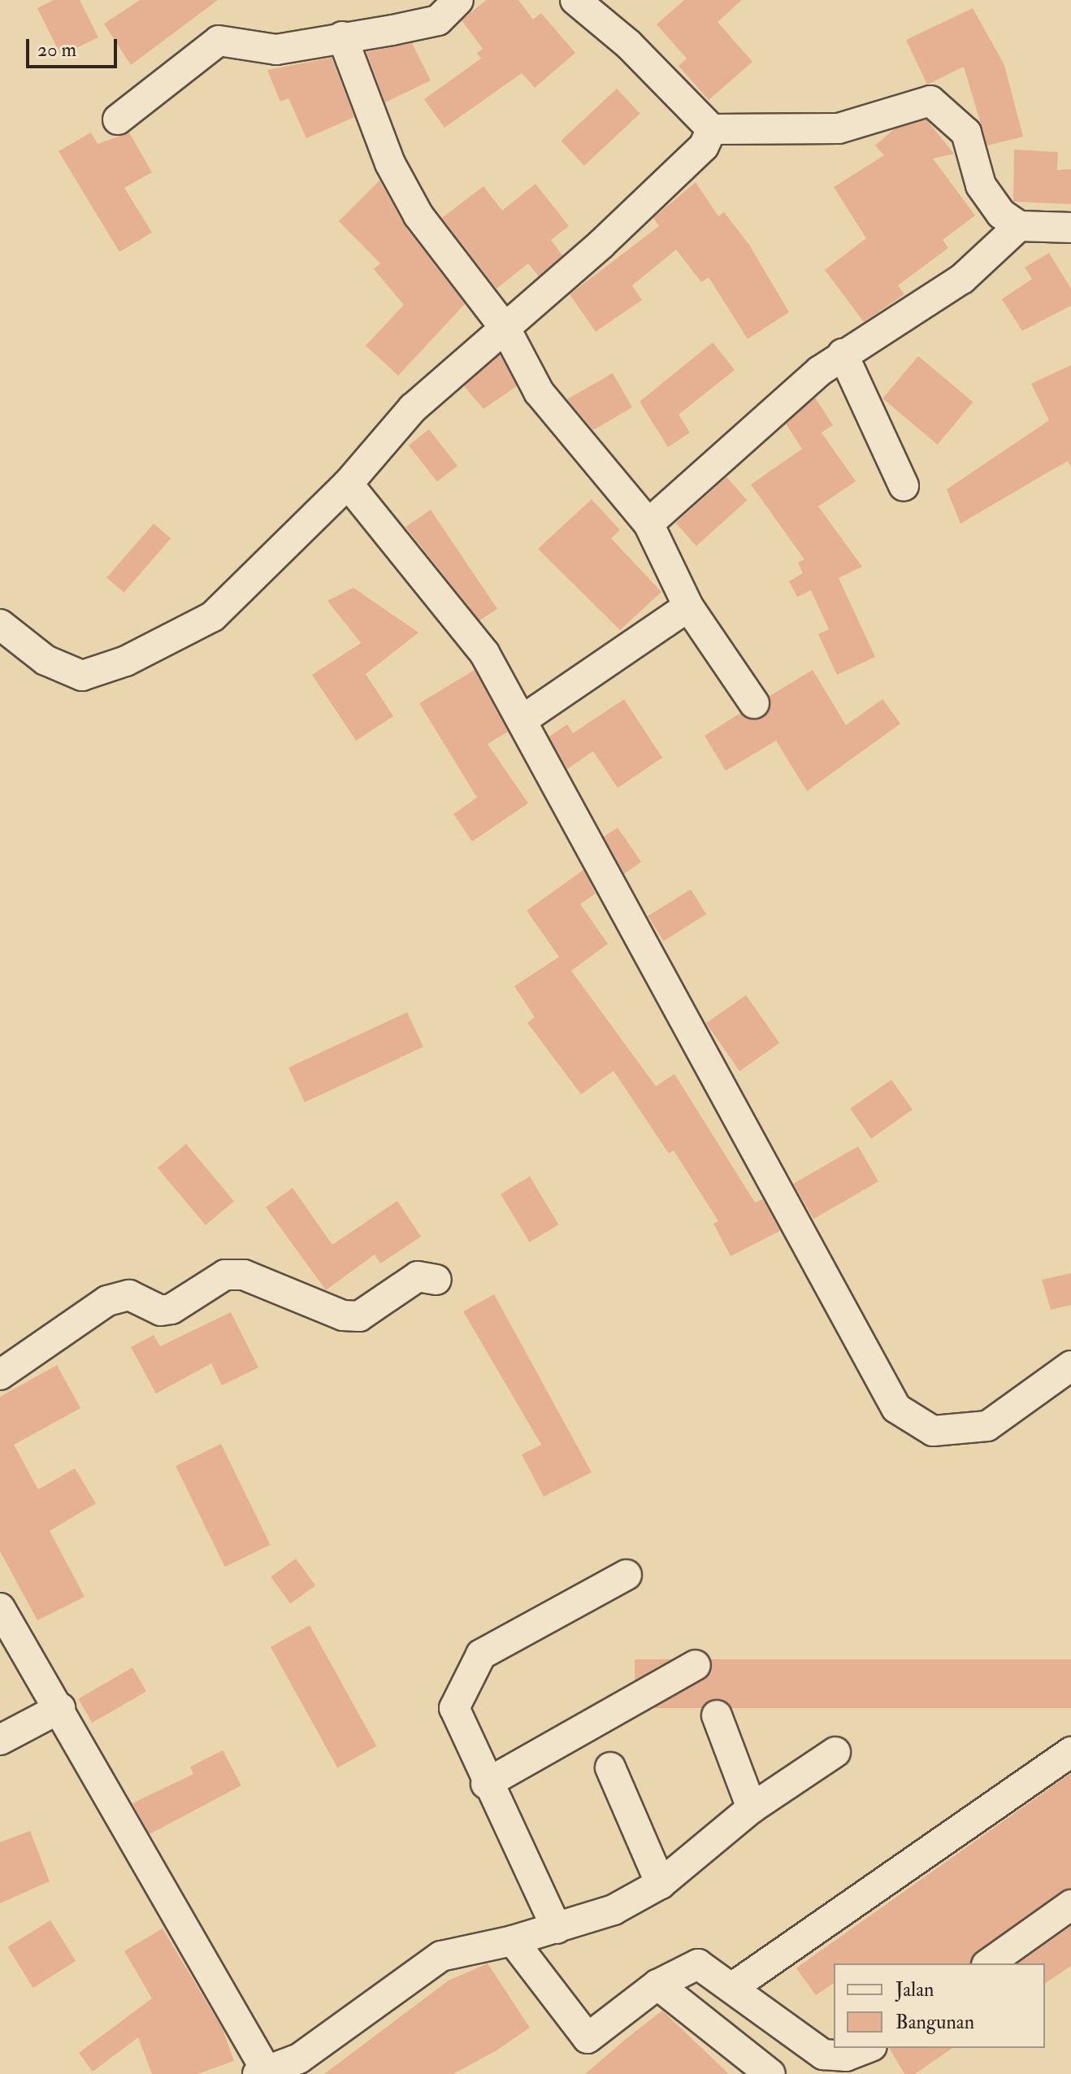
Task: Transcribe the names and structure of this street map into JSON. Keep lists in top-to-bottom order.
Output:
{
  "legend": ["Jalan", "Bangunan"],
  "scale_bar": "20 m"
}
